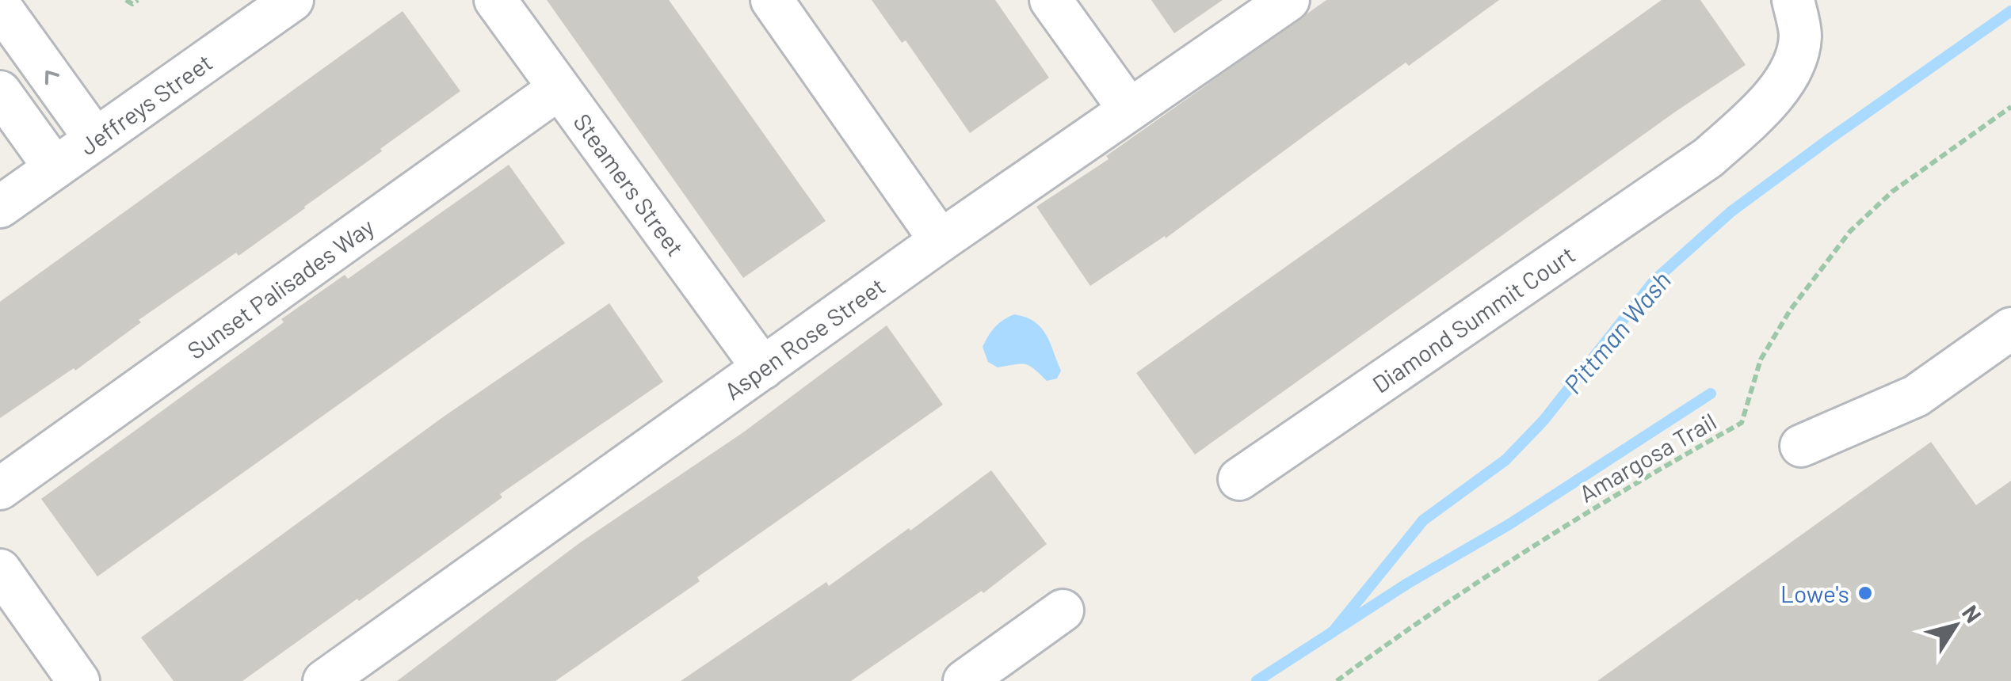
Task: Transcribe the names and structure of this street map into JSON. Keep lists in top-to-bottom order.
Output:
{
  "streets": {
    "street": [
      "Jeffreys Street",
      "Steamers Street",
      "Sunset Palisades Way",
      "Diamond Summit Court",
      "Aspen Rose Street"
    ],
    "path": ["Amargosa Trail"]
  },
  "crossings": [
    ["Steamers Street", "Sunset Palisades Way"],
    ["Steamers Street", "Aspen Rose Street"]
  ],
  "water": ["Pittman Wash"],
  "places": ["Lowe's"],
  "north": "top right"
}
